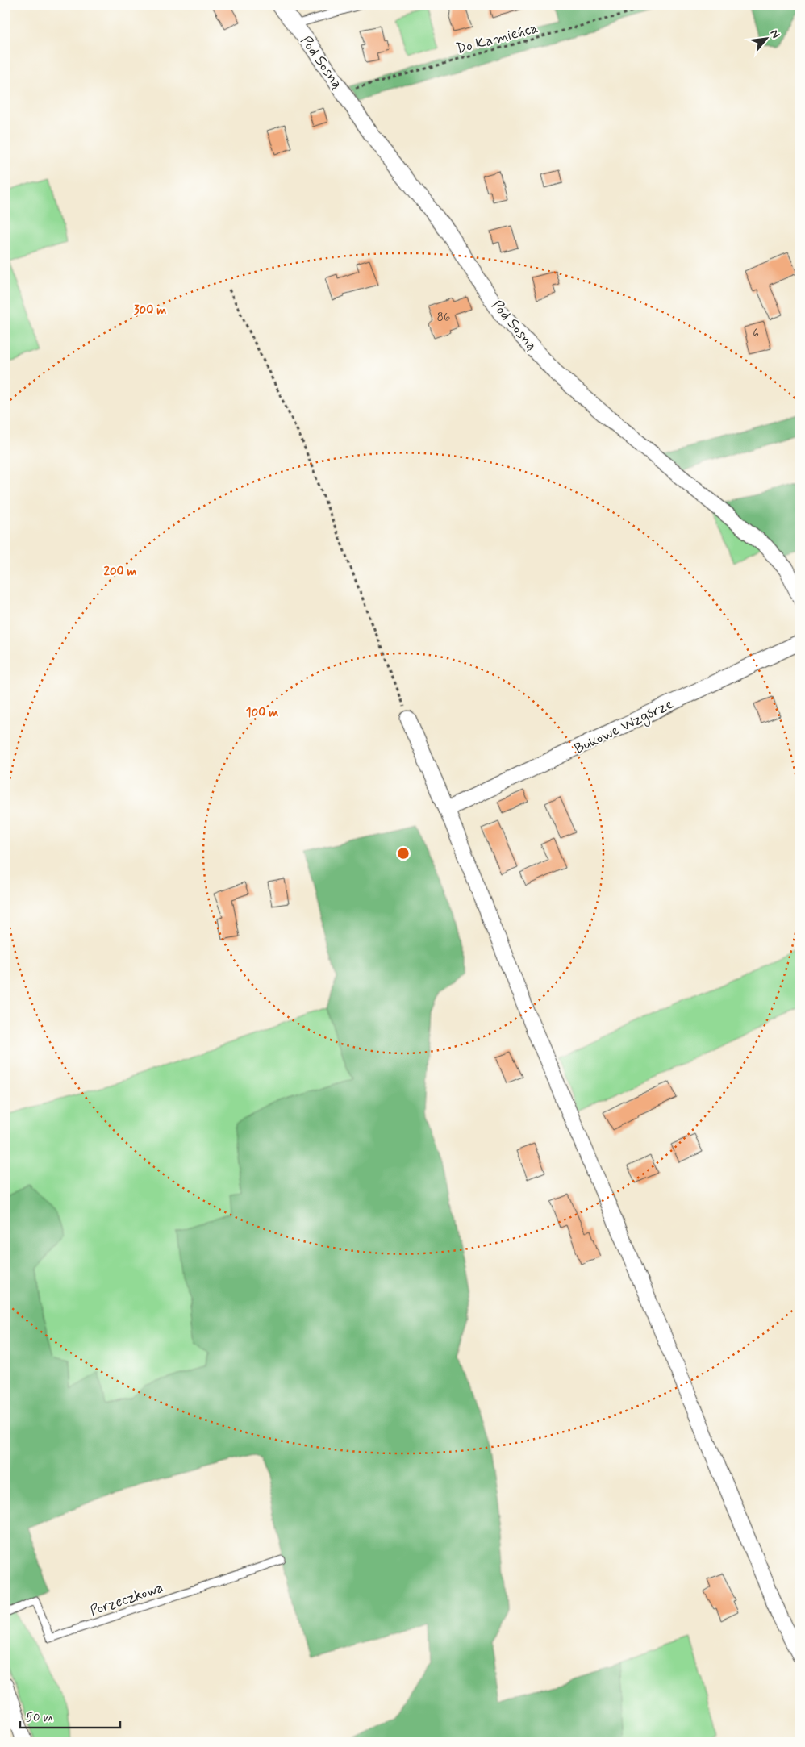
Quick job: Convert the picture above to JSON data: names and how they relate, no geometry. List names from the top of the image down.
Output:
{
  "streets": {
    "street": ["Pod Sosną", "Bukowe Wzgórze"],
    "lane": ["Porzeczkowa"],
    "path": ["Do Kamieńca"]
  },
  "crossings": [
    ["Do Kamieńca", "Pod Sosną"]
  ],
  "house_numbers": ["86", "6"],
  "scale_bar": "50 m",
  "north": "top right",
  "rings": ["300 m", "200 m", "100 m"]
}
